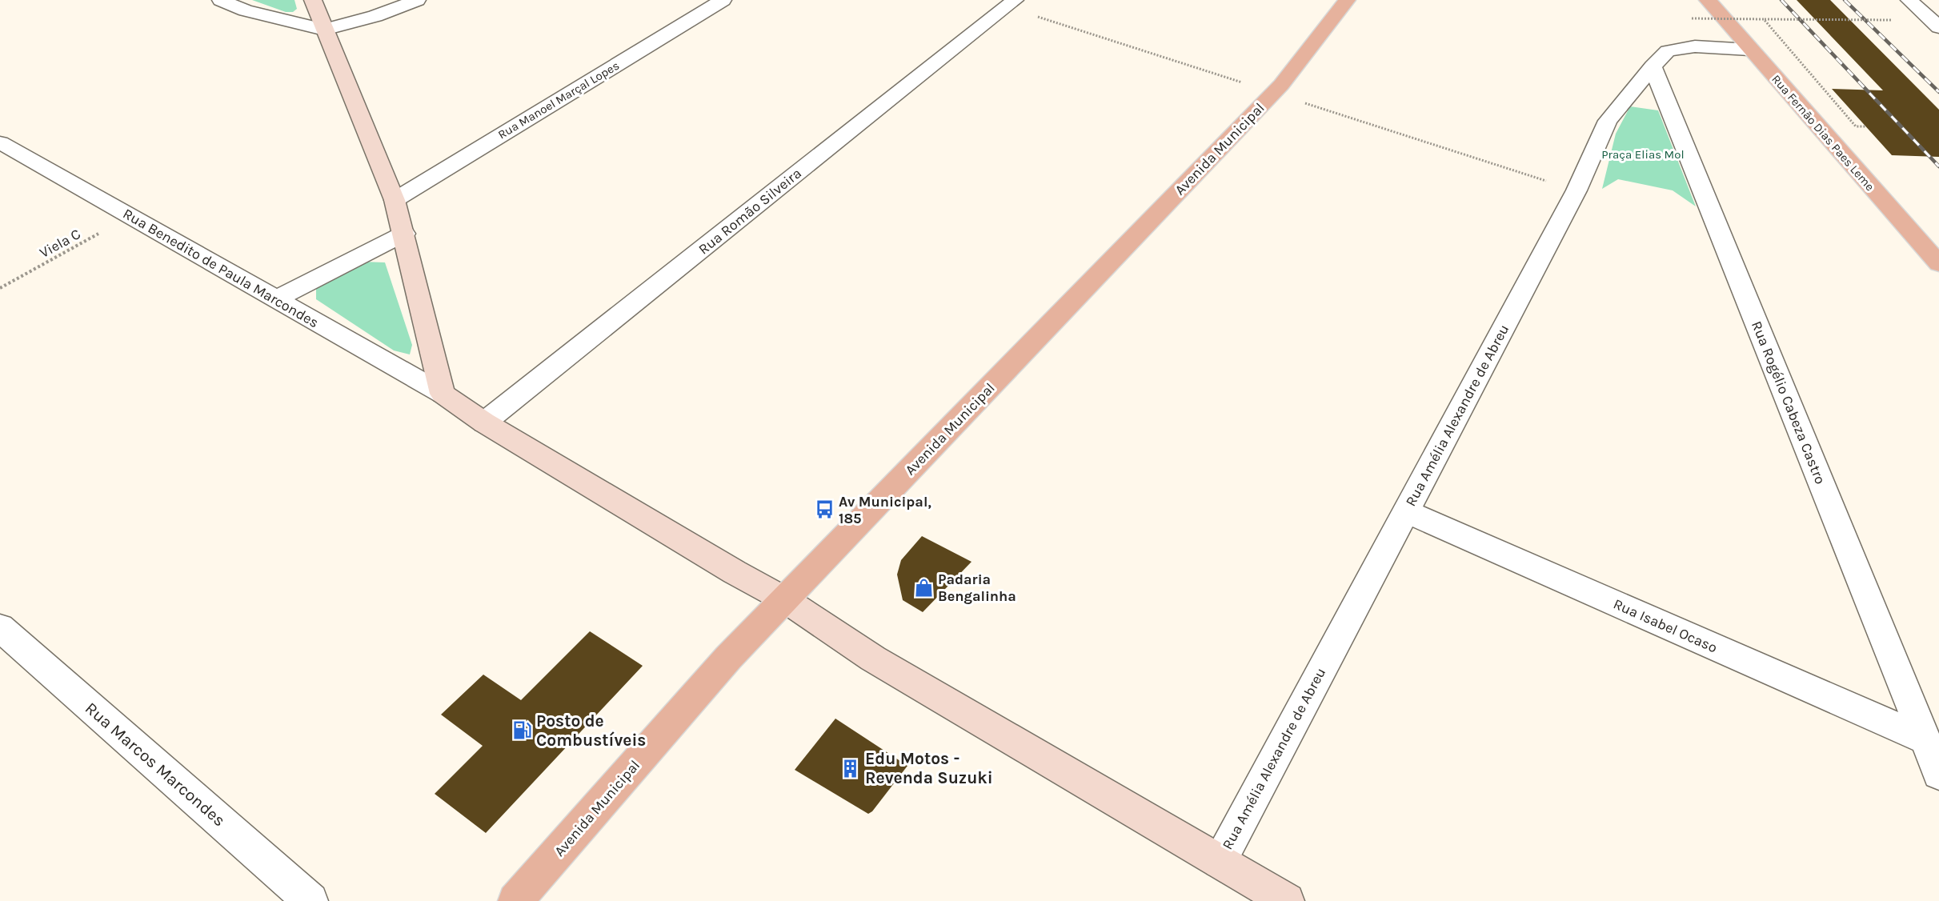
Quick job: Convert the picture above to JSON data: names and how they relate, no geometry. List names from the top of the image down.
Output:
{
  "streets": {
    "main road": ["Rua Fernão Dias Paes Leme", "Avenida Municipal"],
    "street": [
      "Rua Manoel Marçal Lopes",
      "Rua Romão Silveira",
      "Rua Benedito de Paula Marcondes",
      "Rua Rogélio Cabeza Castro",
      "Rua Amélia Alexandre de Abreu",
      "Rua Isabel Ocaso",
      "Rua Marcos Marcondes"
    ],
    "path": ["Viela C"]
  },
  "crossings": [
    ["Rua Fernão Dias Paes Leme", "Rua Amélia Alexandre de Abreu"],
    ["Viela C", "Rua Benedito de Paula Marcondes"],
    ["Rua Rogélio Cabeza Castro", "Rua Amélia Alexandre de Abreu"],
    ["Rua Rogélio Cabeza Castro", "Rua Isabel Ocaso"],
    ["Rua Amélia Alexandre de Abreu", "Rua Isabel Ocaso"]
  ],
  "parks": ["Praça Elias Mol"],
  "places": {
    "bus stop": ["Av Municipal, 185"],
    "shop": ["Padaria Bengalinha"],
    "fuel station": ["Posto de Combustíveis"],
    "building": ["Edu Motos - Revenda Suzuki"]
  }
}
